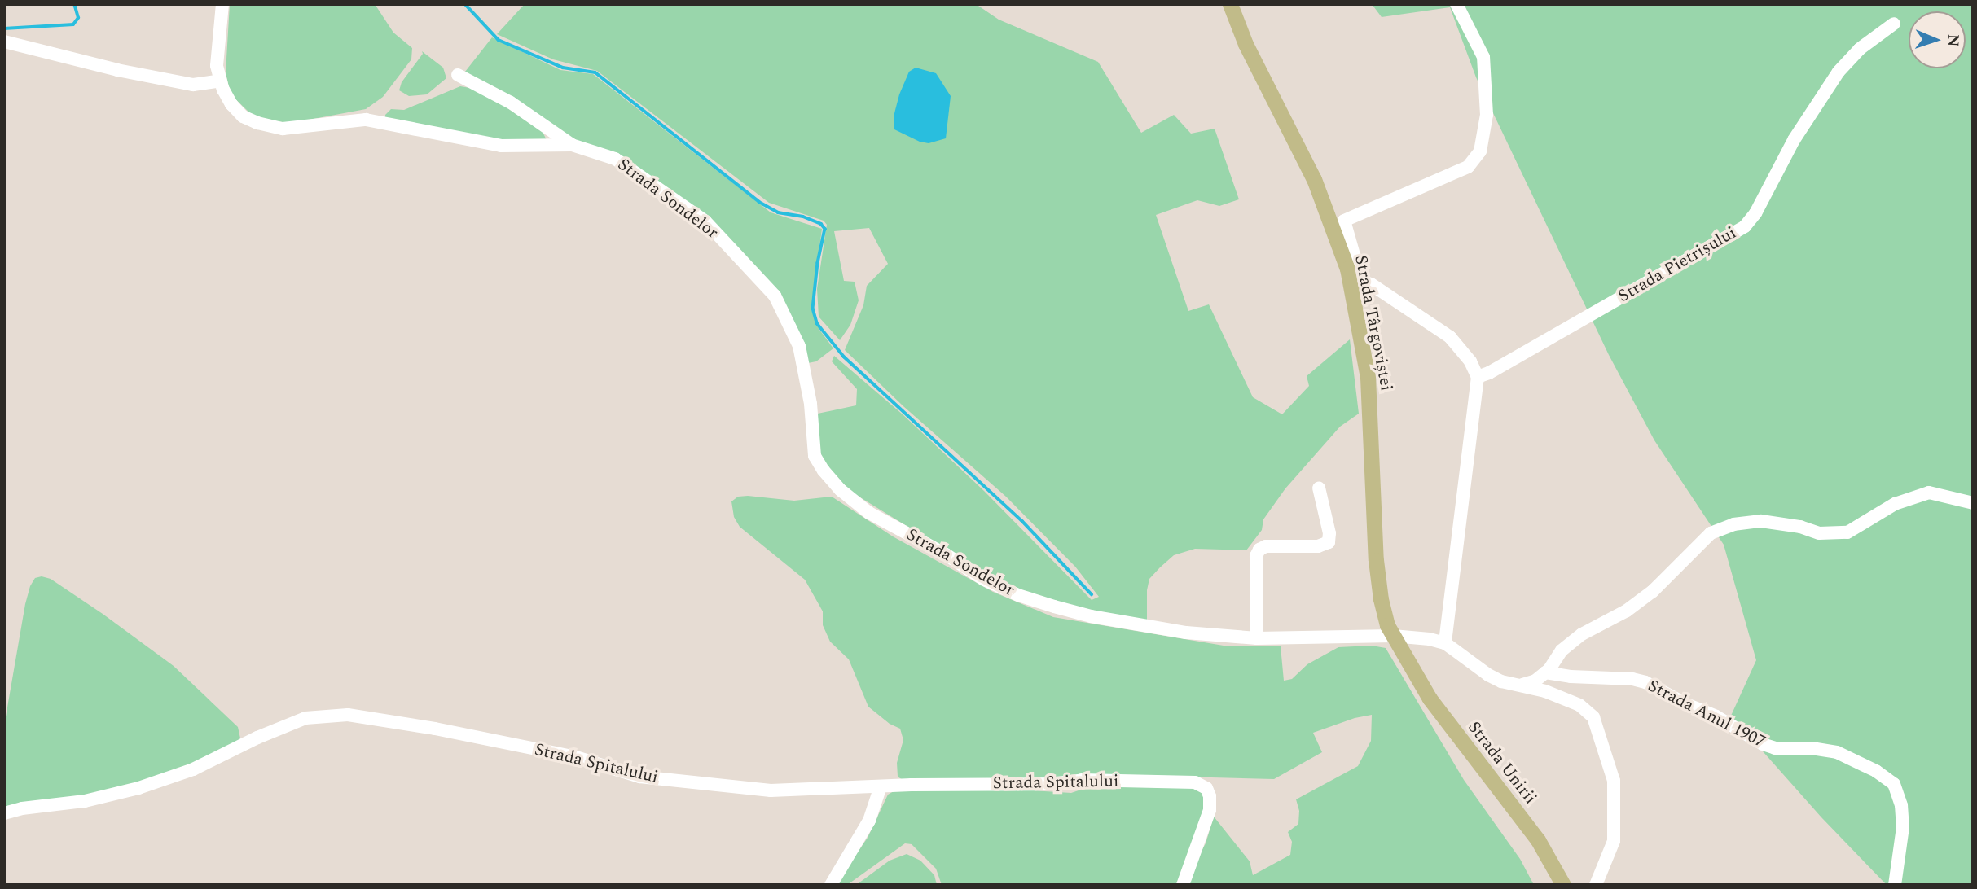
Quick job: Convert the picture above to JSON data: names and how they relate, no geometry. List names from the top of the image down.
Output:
{
  "streets": {
    "main road": ["Strada Târgoviștei", "Strada Unirii"],
    "street": [
      "Strada Sondelor",
      "Strada Pietrișului",
      "Strada Anul 1907",
      "Strada Spitalului"
    ]
  },
  "crossings": [
    ["Strada Sondelor", "Strada Târgoviștei"],
    ["Strada Târgoviștei", "Strada Unirii"]
  ],
  "north": "right"
}
